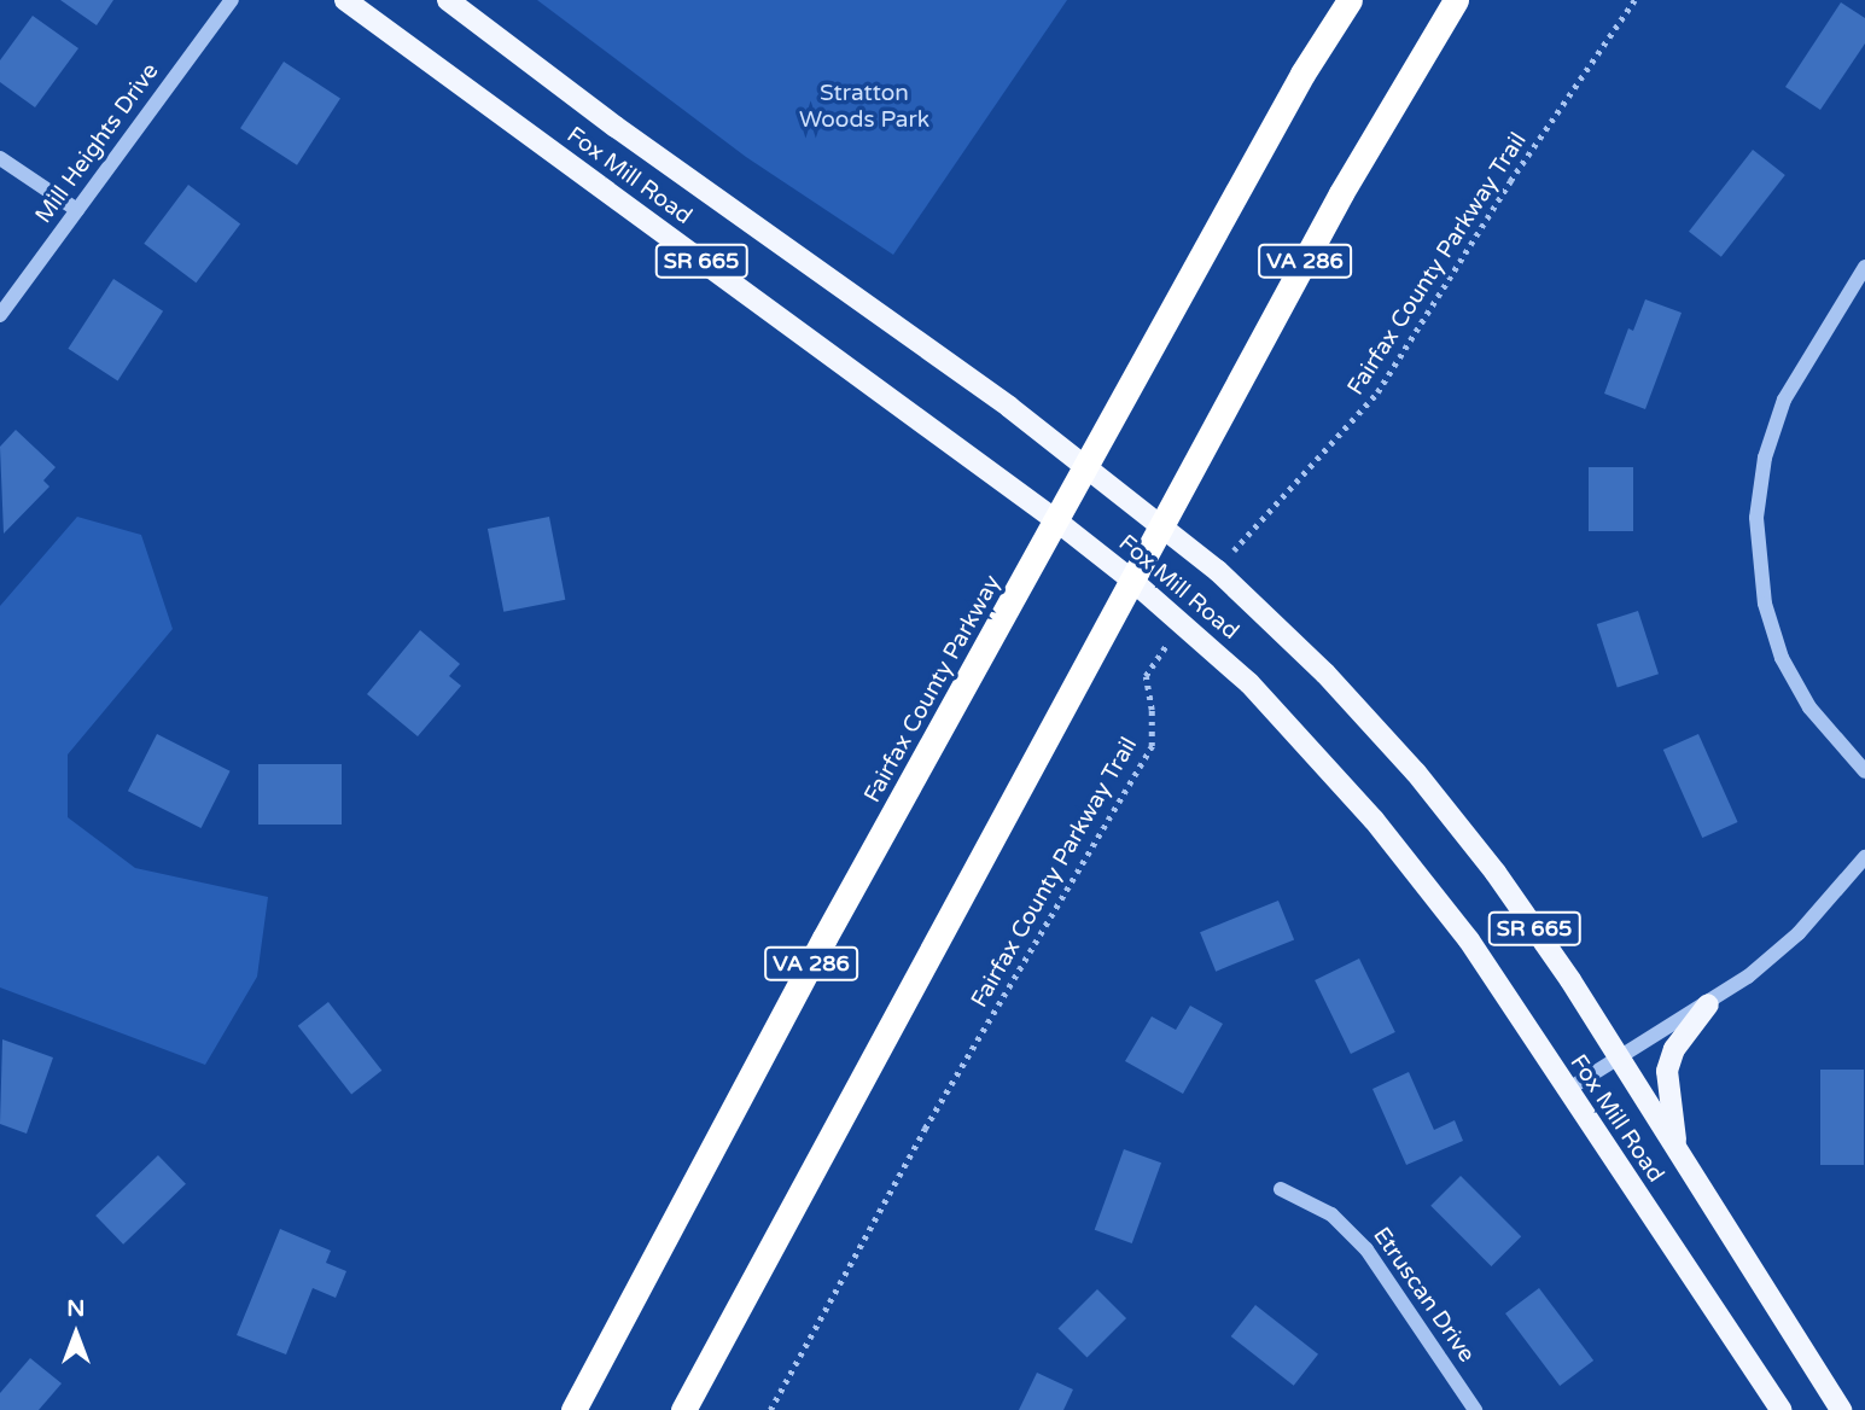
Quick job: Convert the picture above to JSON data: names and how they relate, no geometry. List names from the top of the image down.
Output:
{
  "streets": {
    "highway": ["VA 286", "Fairfax County Parkway"],
    "main road": ["Fox Mill Road", "SR 665"],
    "street": ["Mill Heights Drive", "Etruscan Drive"],
    "path": ["Fairfax County Parkway Trail"]
  },
  "crossings": [
    ["Fox Mill Road", "VA 286"],
    ["Fox Mill Road", "Fairfax County Parkway Trail"],
    ["Fox Mill Road", "Fairfax County Parkway"]
  ],
  "parks": ["Stratton Woods Park"],
  "north": "top"
}
